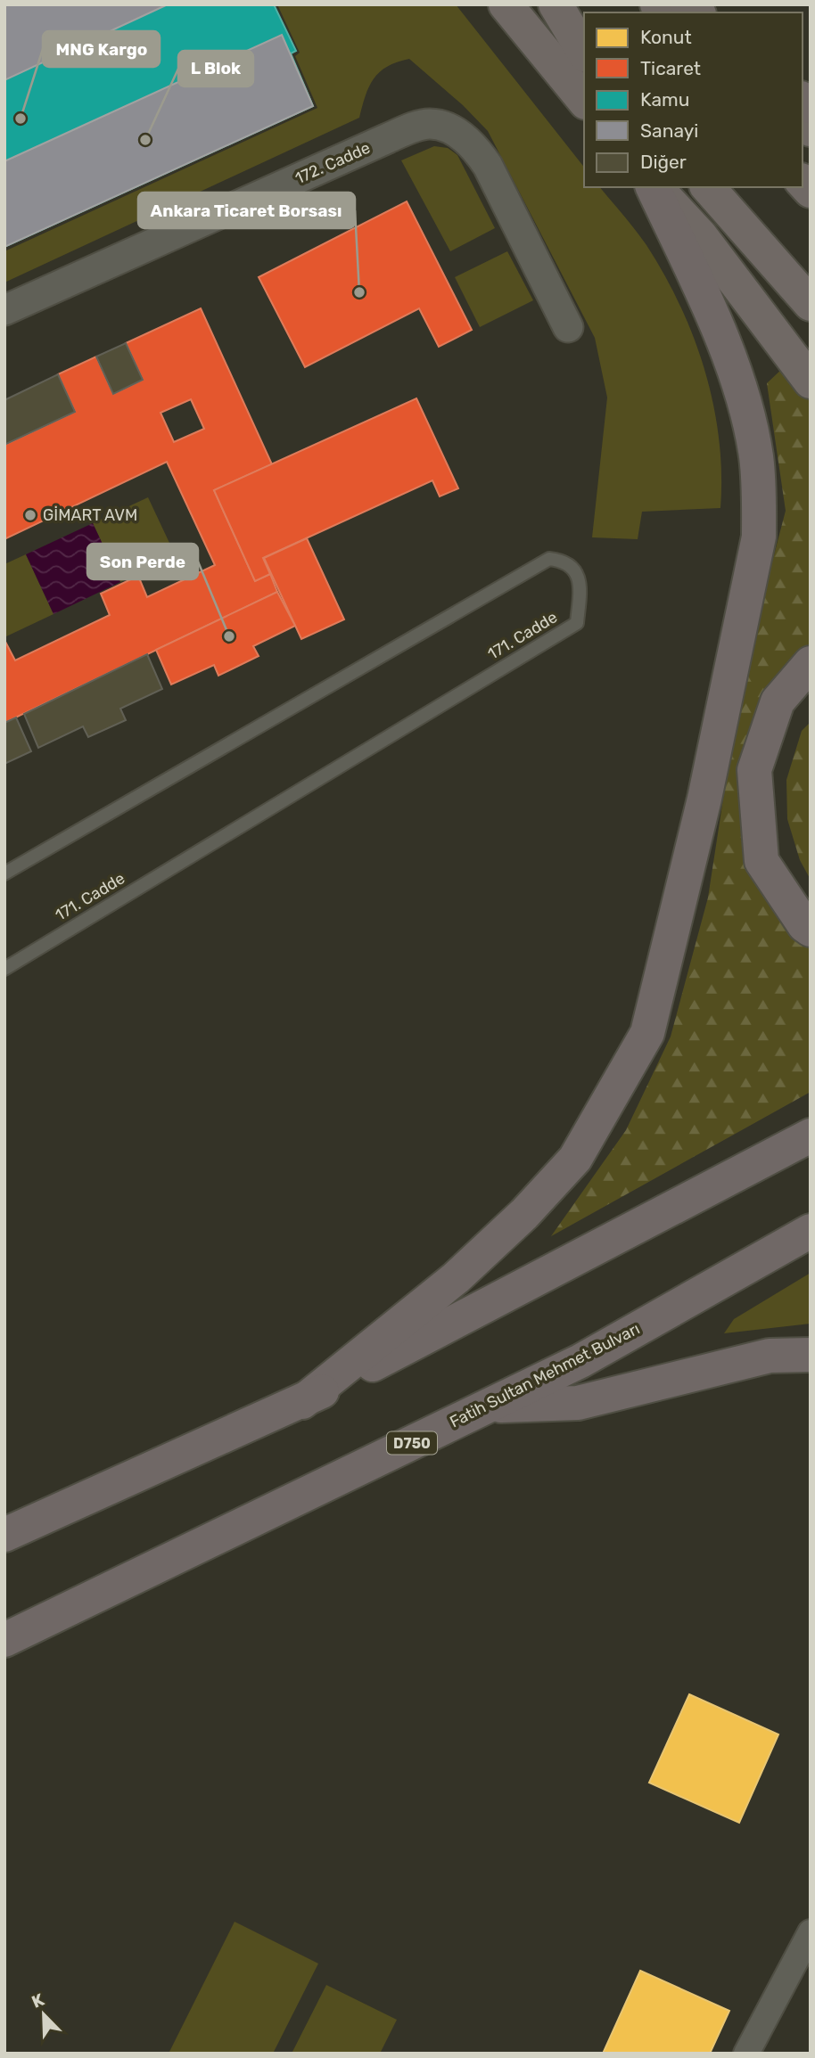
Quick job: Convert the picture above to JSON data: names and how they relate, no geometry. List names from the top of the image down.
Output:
{
  "streets": {
    "highway": ["Fatih Sultan Mehmet Bulvarı", "D750"],
    "street": ["172. Cadde"],
    "lane": ["171. Cadde"]
  },
  "places": [
    "MNG Kargo",
    "L Blok",
    "Ankara Ticaret Borsası",
    "GİMART AVM",
    "Son Perde"
  ],
  "legend": [
    "Konut",
    "Ticaret",
    "Kamu",
    "Sanayi",
    "Diğer"
  ],
  "north": "top left"
}
